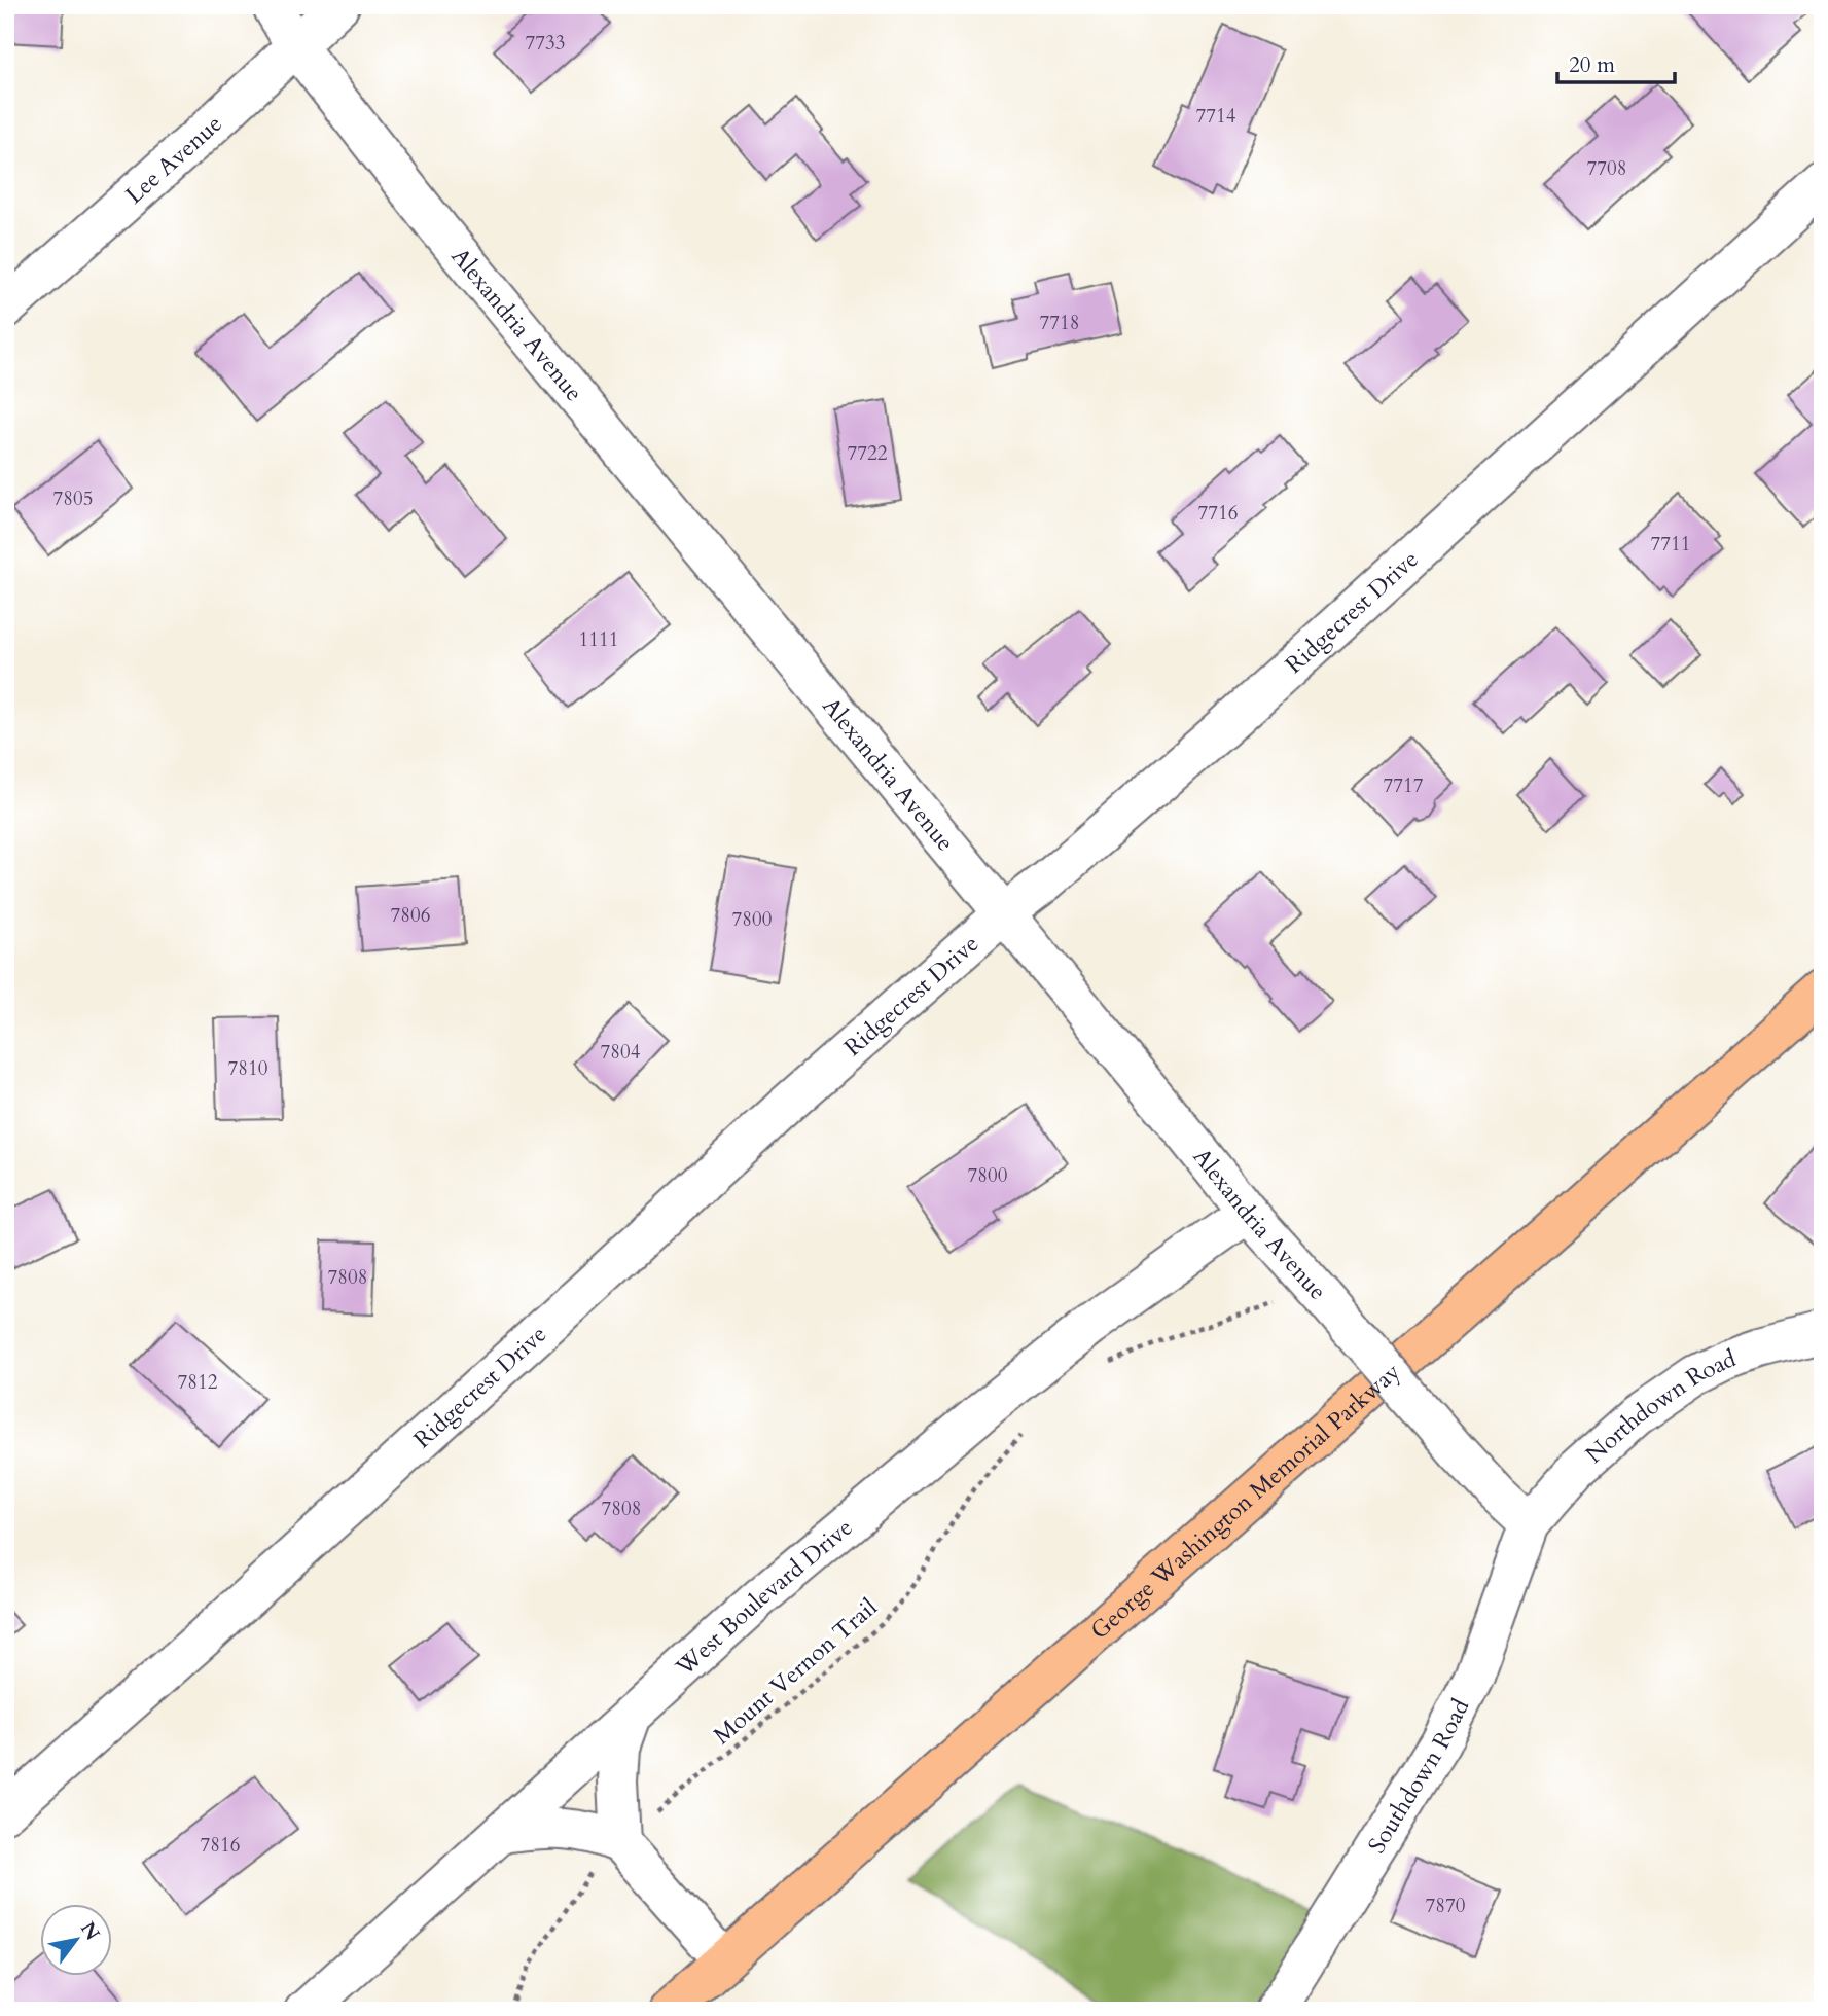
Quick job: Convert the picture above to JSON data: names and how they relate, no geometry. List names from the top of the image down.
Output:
{
  "streets": {
    "main road": ["George Washington Memorial Parkway"],
    "street": [
      "Lee Avenue",
      "Alexandria Avenue",
      "Ridgecrest Drive",
      "Northdown Road",
      "West Boulevard Drive",
      "Southdown Road"
    ],
    "path": ["Mount Vernon Trail"]
  },
  "crossings": [
    ["Lee Avenue", "Alexandria Avenue"],
    ["Alexandria Avenue", "Ridgecrest Drive"],
    ["Alexandria Avenue", "Northdown Road"],
    ["Alexandria Avenue", "West Boulevard Drive"],
    ["Alexandria Avenue", "Southdown Road"],
    ["Northdown Road", "Southdown Road"]
  ],
  "house_numbers": [
    "7733",
    "7714",
    "7708",
    "7718",
    "7722",
    "7805",
    "7716",
    "7711",
    "1111",
    "7717",
    "7806",
    "7800",
    "7804",
    "7810",
    "7800",
    "7808",
    "7812",
    "7808",
    "7816",
    "7870"
  ],
  "scale_bar": "20 m",
  "north": "top right"
}
